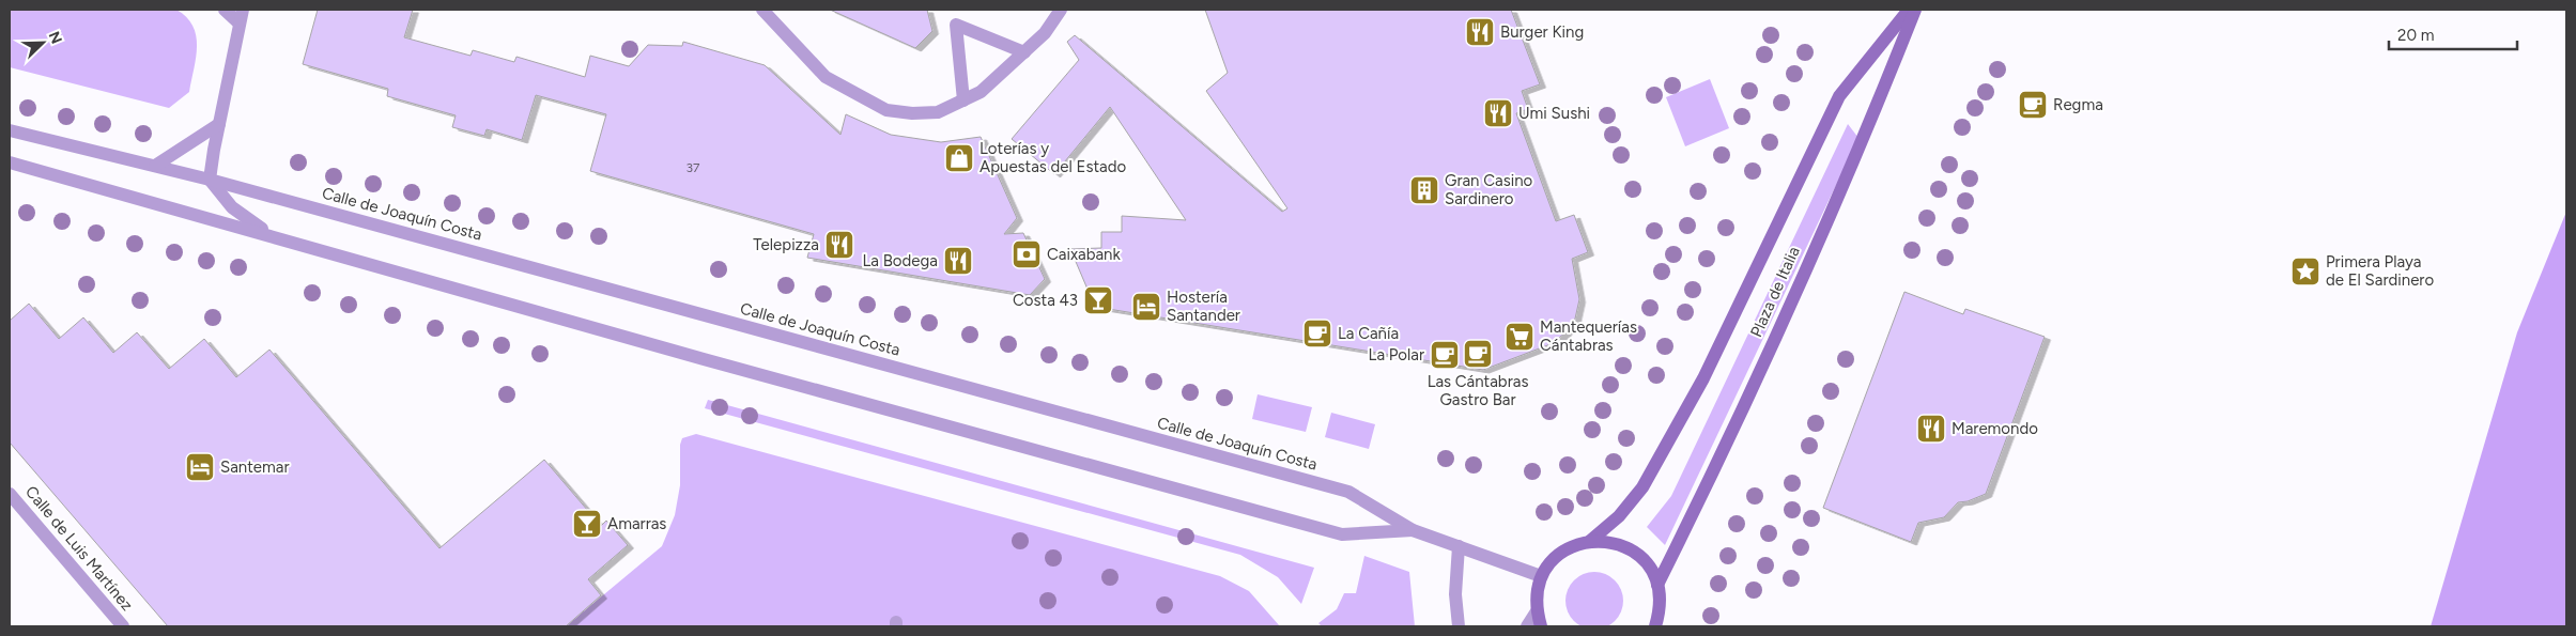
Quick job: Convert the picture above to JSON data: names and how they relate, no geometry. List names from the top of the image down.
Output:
{
  "streets": {
    "main road": ["Plaza de Italia"],
    "street": ["Calle de Joaquín Costa", "Calle de Luis Martínez"]
  },
  "crossings": [
    ["Calle de Joaquín Costa", "Plaza de Italia"]
  ],
  "places": {
    "restaurant": [
      "Burger King",
      "Umi Sushi",
      "Telepizza",
      "La Bodega",
      "Maremondo"
    ],
    "cafe": [
      "Regma",
      "La Cañía",
      "Las Cántabras Gastro Bar",
      "La Polar"
    ],
    "shop": ["Loterías y Apuestas del Estado"],
    "building": ["Gran Casino Sardinero"],
    "bank": ["Caixabank"],
    "place": ["Primera Playa de El Sardinero"],
    "bar": ["Costa 43", "Amarras"],
    "hotel": ["Hostería Santander", "Santemar"],
    "supermarket": ["Mantequerías Cántabras"]
  },
  "house_numbers": ["37"],
  "scale_bar": "20 m",
  "north": "top right"
}
